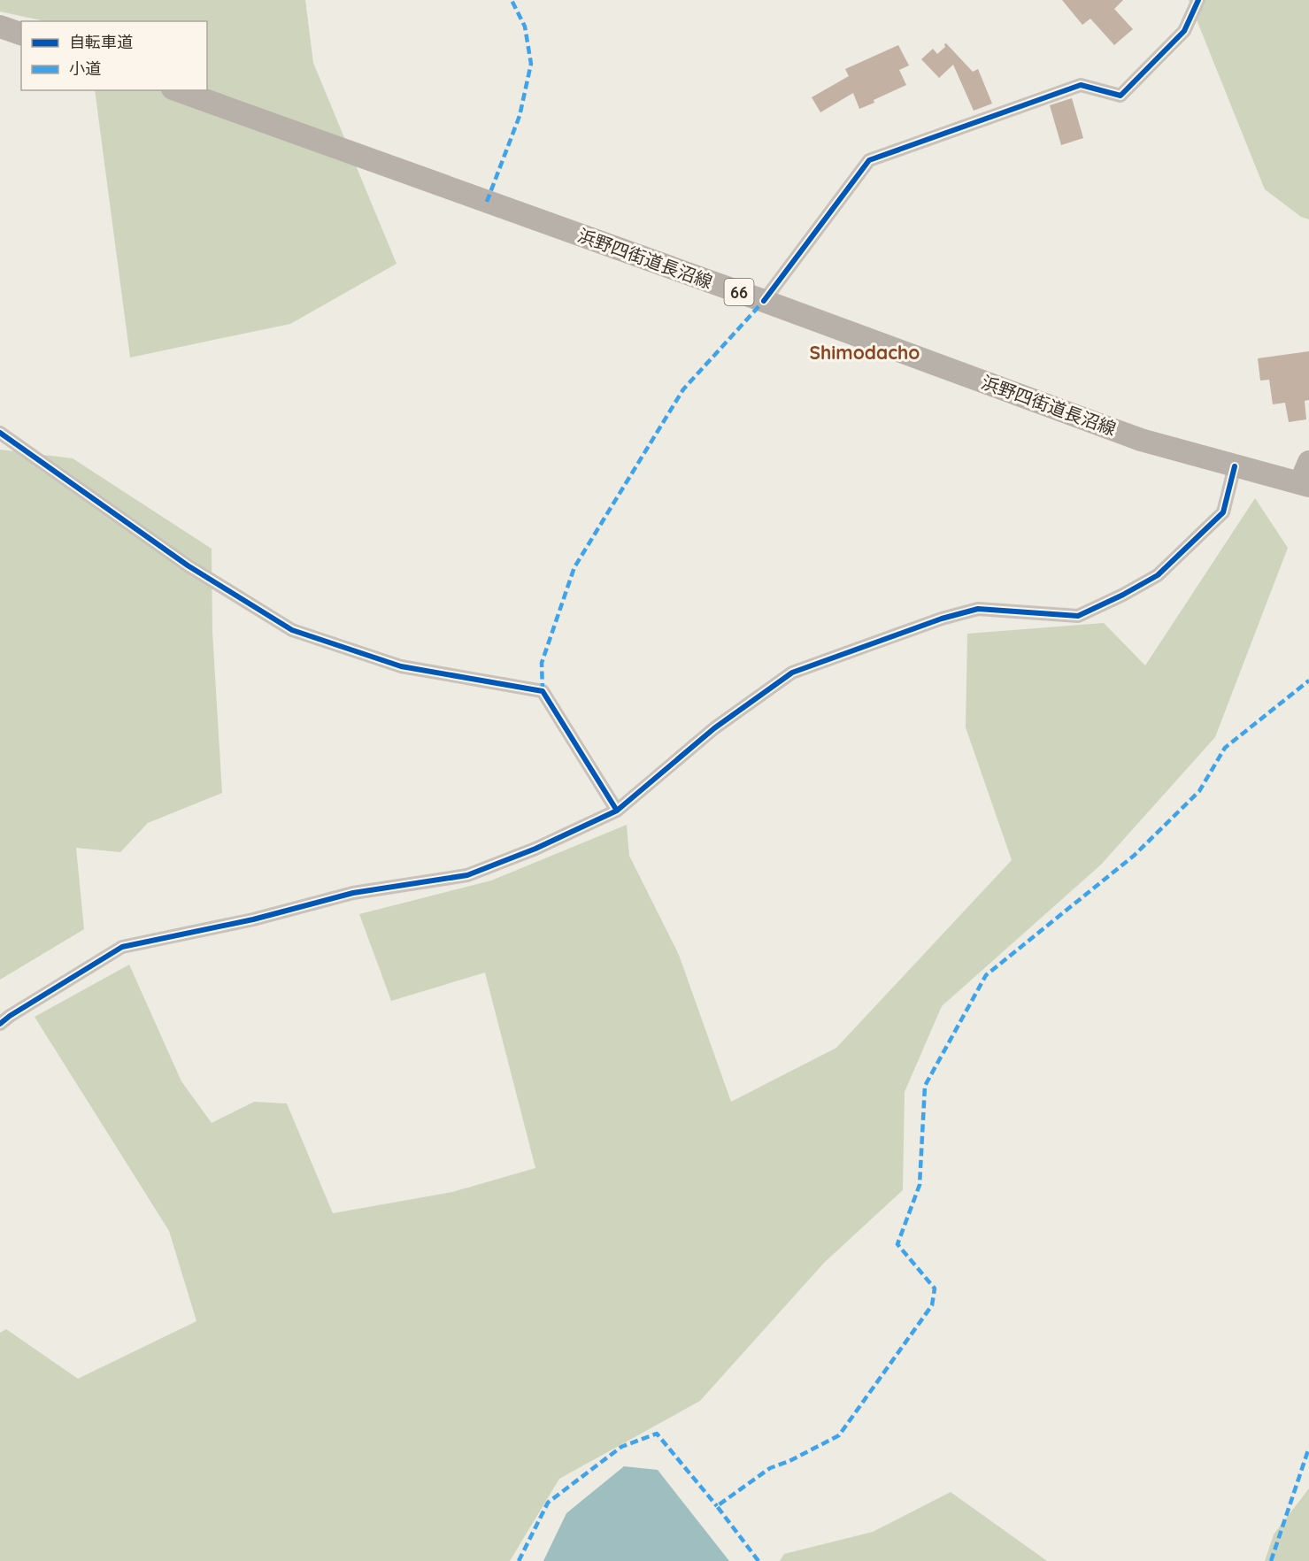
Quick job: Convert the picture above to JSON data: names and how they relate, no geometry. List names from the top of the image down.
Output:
{
  "streets": {
    "main road": ["浜野四街道長沼線", "66"]
  },
  "districts": ["Shimodacho"],
  "legend": ["自転車道", "小道"]
}
